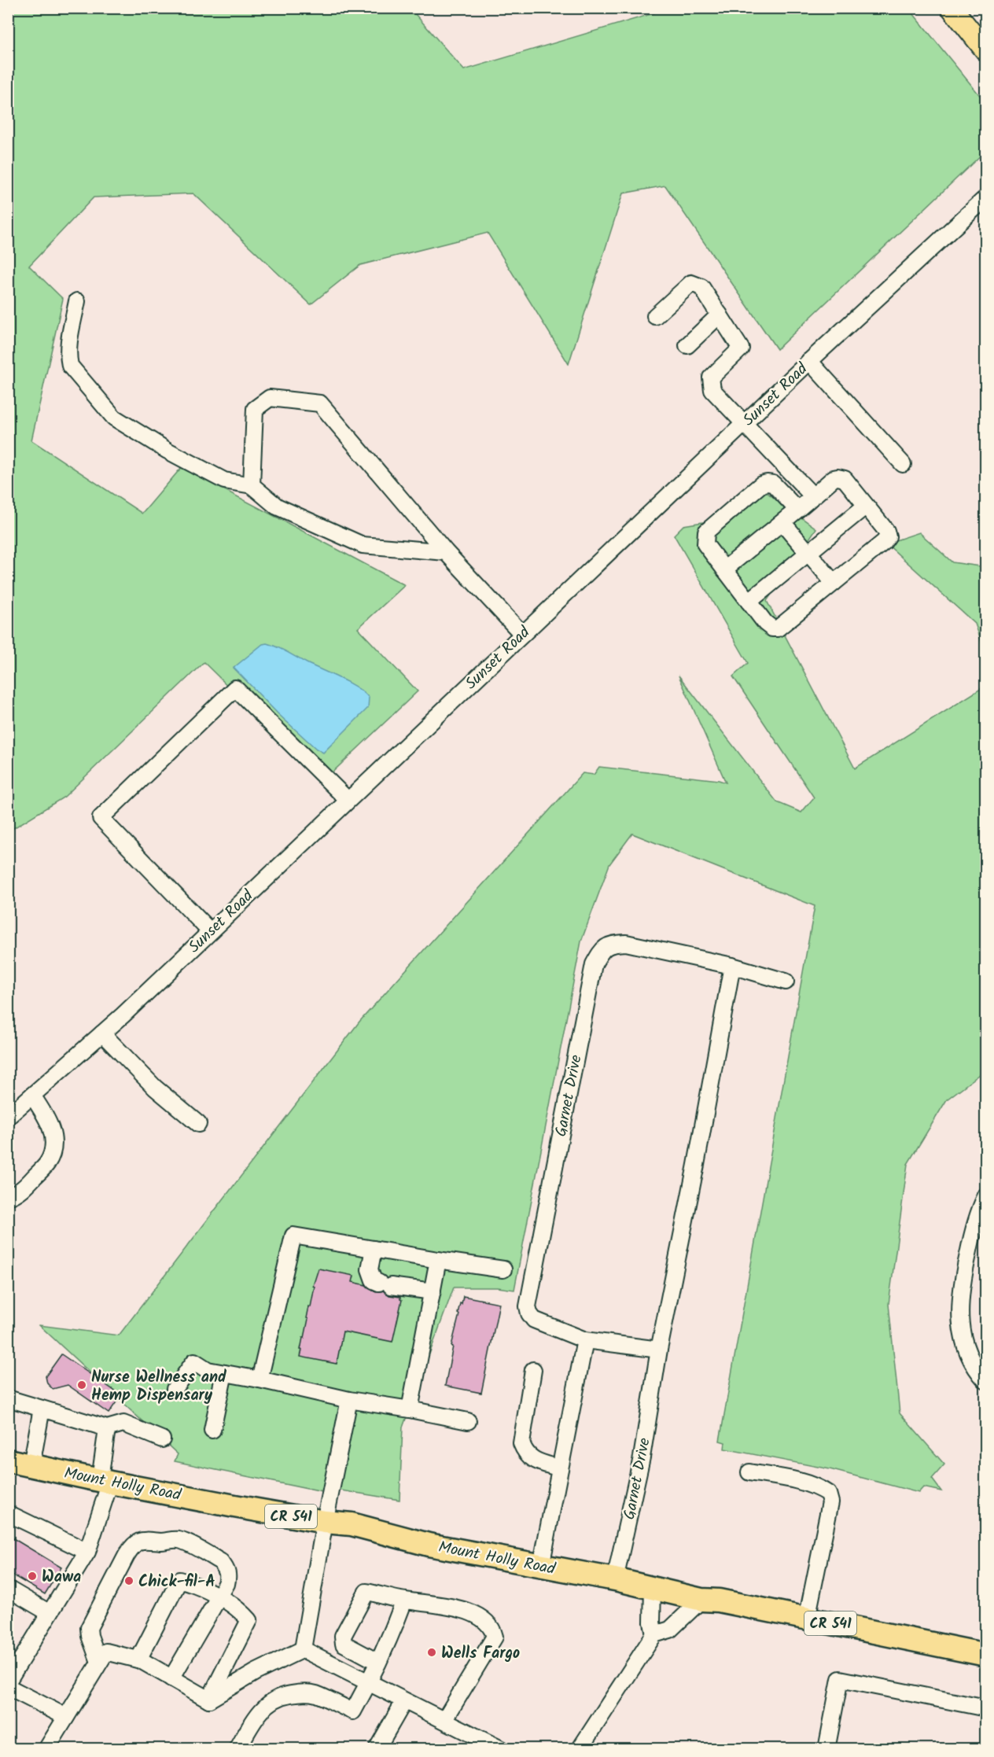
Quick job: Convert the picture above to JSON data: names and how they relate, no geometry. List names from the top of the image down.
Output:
{
  "streets": {
    "highway": ["Mount Holly Road", "CR 541"],
    "street": ["Sunset Road", "Garnet Drive"]
  },
  "crossings": [
    ["Garnet Drive", "Mount Holly Road"]
  ],
  "places": [
    "Nurse Wellness and Hemp Dispensary",
    "Wawa",
    "Chick-fil-A",
    "Wells Fargo"
  ]
}
